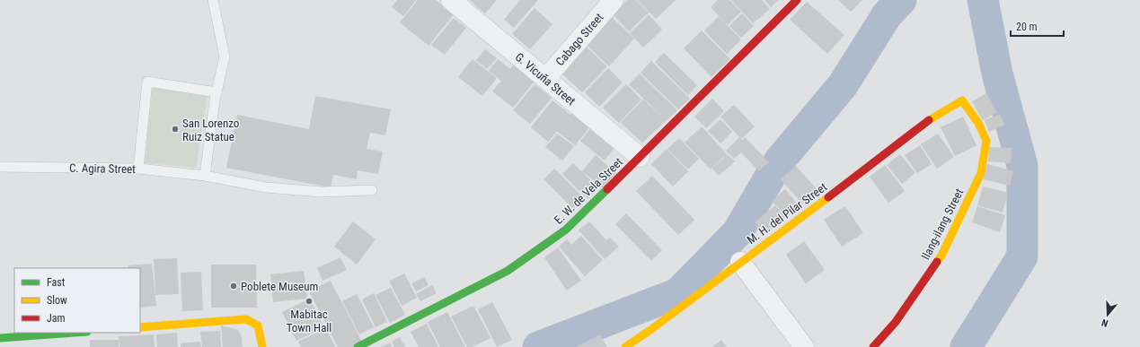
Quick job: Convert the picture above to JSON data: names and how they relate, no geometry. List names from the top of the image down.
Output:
{
  "streets": {
    "street": [
      "Cabago Street",
      "G. Vicuña Street",
      "E. W. de Vela Street",
      "M. H. del Pilar Street",
      "Ilang-ilang Street"
    ],
    "lane": ["C. Agira Street"]
  },
  "crossings": [
    ["Cabago Street", "G. Vicuña Street"],
    ["G. Vicuña Street", "E. W. de Vela Street"],
    ["M. H. del Pilar Street", "Ilang-ilang Street"]
  ],
  "places": ["San Lorenzo Ruiz Statue", "Poblete Museum", "Mabitac Town Hall"],
  "legend": ["Fast", "Slow", "Jam"],
  "scale_bar": "20 m",
  "north": "bottom"
}
